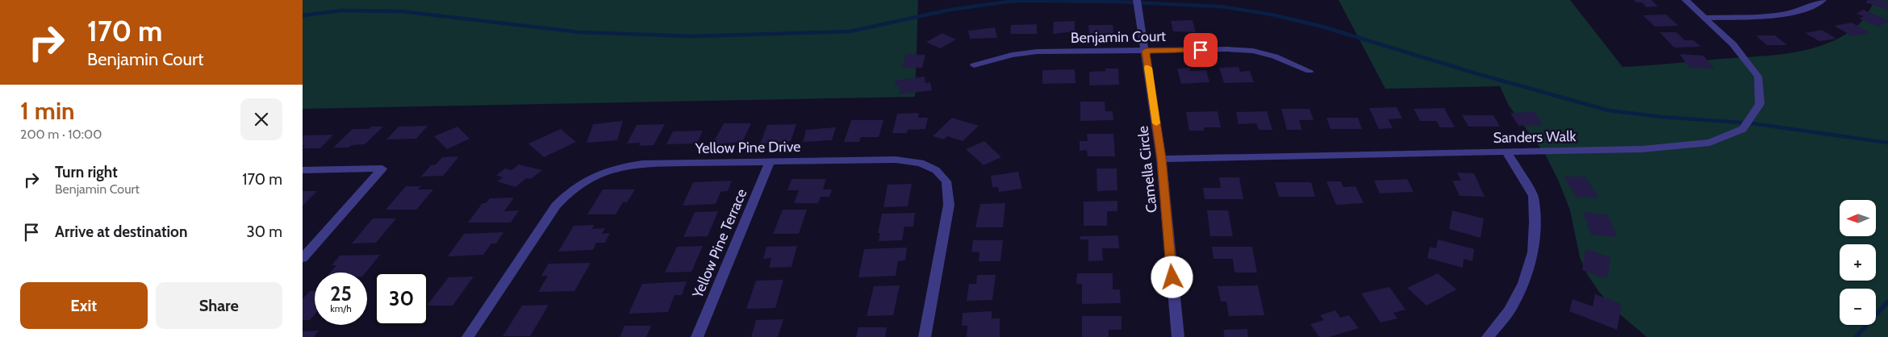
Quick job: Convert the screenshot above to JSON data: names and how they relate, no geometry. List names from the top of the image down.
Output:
{
  "streets": {
    "street": [
      "Benjamin Court",
      "Sanders Walk",
      "Yellow Pine Drive",
      "Camella Circle",
      "Yellow Pine Terrace"
    ]
  },
  "crossings": [
    ["Benjamin Court", "Camella Circle"],
    ["Sanders Walk", "Camella Circle"],
    ["Yellow Pine Drive", "Yellow Pine Terrace"]
  ],
  "north": "left",
  "page": {
    "turn": ["170 m", "Benjamin Court"],
    "heading": ["1 min", "200 m · 10:00"],
    "list": [
      {
        "name": "Turn right",
        "note": "Benjamin Court",
        "value": "170 m"
      },
      {
        "name": "Arrive at destination",
        "value": "30 m"
      }
    ],
    "map_buttons": ["+", "−"],
    "speed": "25 km/h",
    "limit": "30",
    "buttons": ["Exit", "Share"]
  }
}
